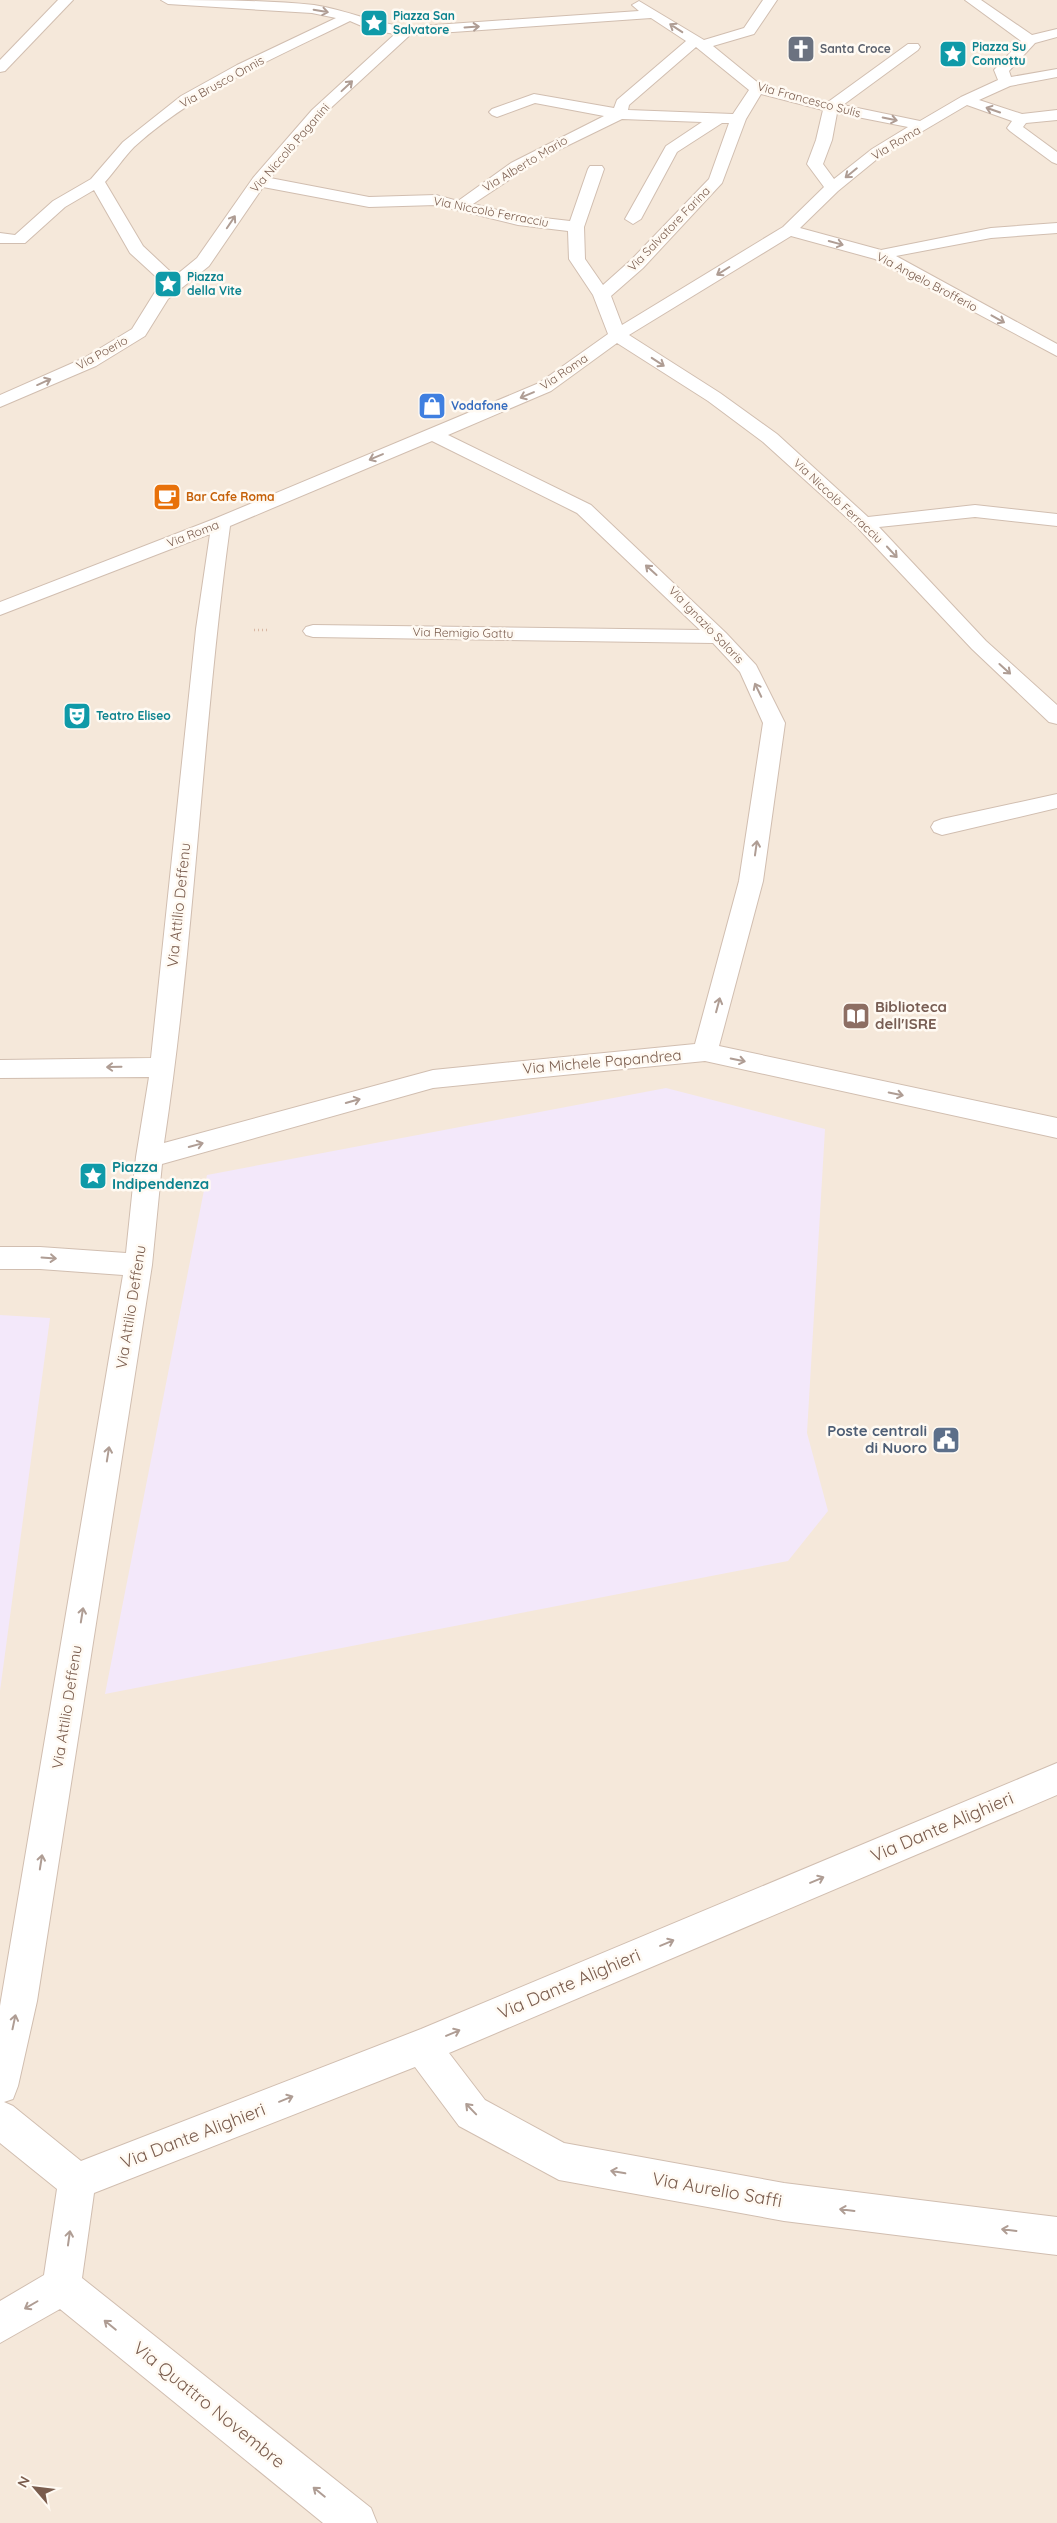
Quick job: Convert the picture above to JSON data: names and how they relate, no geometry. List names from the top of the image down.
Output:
{
  "streets": {
    "street": [
      "Via Brusco Onnis",
      "Via Francesco Sulis",
      "Via Roma",
      "Via Niccolò Paganini",
      "Via Alberto Mario",
      "Via Niccolò Ferracciu",
      "Via Salvatore Farina",
      "Via Angelo Brofferio",
      "Via Poerio",
      "Via Ignazio Salaris",
      "Via Remigio Gattu",
      "Via Attilio Deffenu",
      "Via Michele Papandrea",
      "Via Dante Alighieri",
      "Via Aurelio Saffi",
      "Via Quattro Novembre"
    ]
  },
  "crossings": [
    ["Via Francesco Sulis", "Via Roma"],
    ["Via Francesco Sulis", "Via Salvatore Farina"],
    ["Via Roma", "Via Niccolò Ferracciu"],
    ["Via Roma", "Via Angelo Brofferio"],
    ["Via Roma", "Via Ignazio Salaris"],
    ["Via Roma", "Via Attilio Deffenu"],
    ["Via Niccolò Paganini", "Via Niccolò Ferracciu"],
    ["Via Niccolò Paganini", "Via Poerio"],
    ["Via Alberto Mario", "Via Niccolò Ferracciu"],
    ["Via Ignazio Salaris", "Via Remigio Gattu"],
    ["Via Ignazio Salaris", "Via Michele Papandrea"],
    ["Via Attilio Deffenu", "Via Michele Papandrea"],
    ["Via Dante Alighieri", "Via Aurelio Saffi"]
  ],
  "one_way": [
    "Via Niccolò Paganini",
    "Via Niccolò Ferracciu",
    "Via Angelo Brofferio",
    "Via Poerio",
    "Via Ignazio Salaris",
    "Via Attilio Deffenu",
    "Via Michele Papandrea",
    "Via Dante Alighieri",
    "Via Aurelio Saffi",
    "Via Quattro Novembre"
  ],
  "places": {
    "place": [
      "Piazza San Salvatore",
      "Piazza Su Connottu",
      "Piazza della Vite",
      "Piazza Indipendenza"
    ],
    "church": ["Santa Croce"],
    "shop": ["Vodafone"],
    "cafe": ["Bar Cafe Roma"],
    "theatre": ["Teatro Eliseo"],
    "library": ["Biblioteca dell'ISRE"],
    "public building": ["Poste centrali di Nuoro"]
  },
  "north": "top left"
}
